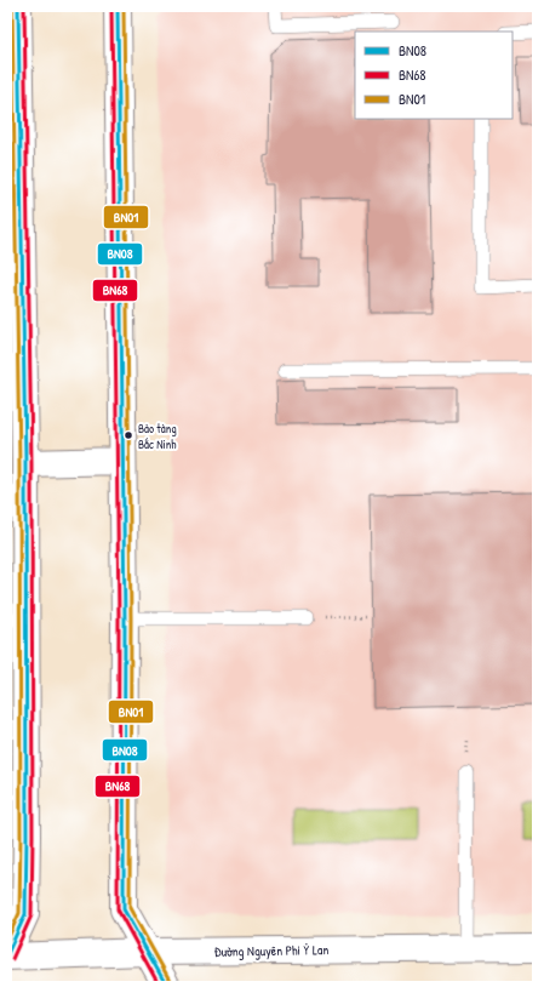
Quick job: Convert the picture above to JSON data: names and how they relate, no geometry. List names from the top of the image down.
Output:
{
  "streets": {
    "main road": ["Đường Nguyên Phi Ỷ Lan"]
  },
  "places": ["Bảo tàng Bắc Ninh"],
  "lines": ["transit line BN08", "transit line BN68", "transit line BN01"],
  "legend": ["BN08", "BN68", "BN01"]
}
